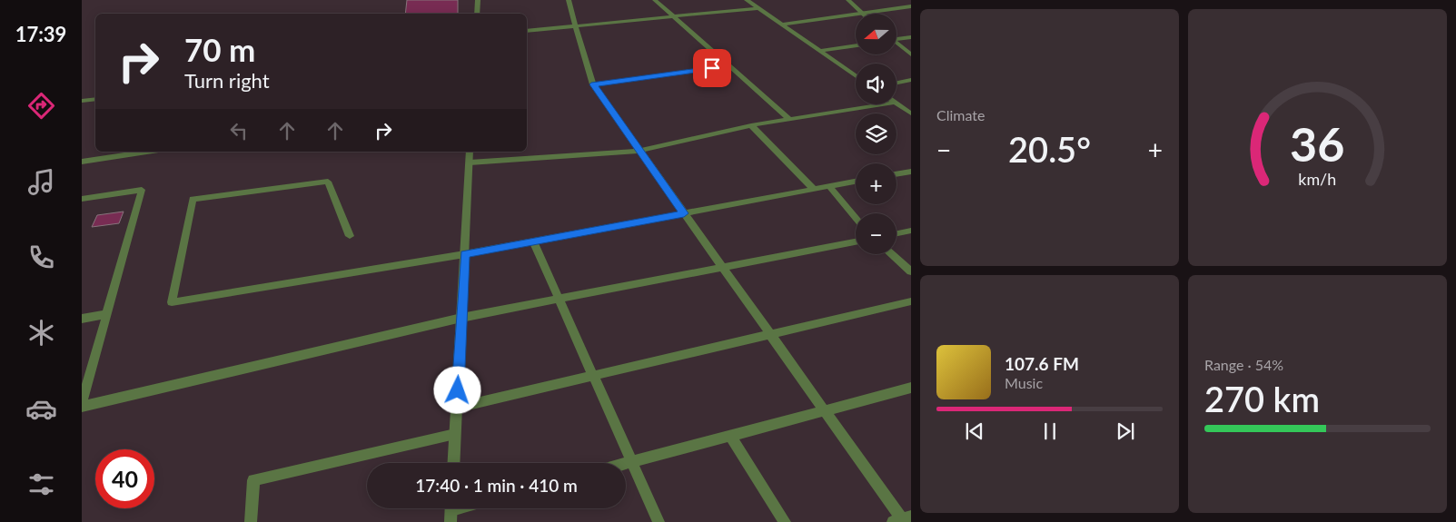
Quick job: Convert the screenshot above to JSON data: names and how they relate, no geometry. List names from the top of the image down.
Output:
{
  "north": "left",
  "page": {
    "tabs": "17:39",
    "tile": [
      "Climate",
      ["Range · 54%", "270 km"]
    ],
    "map_buttons": ["+", "−"],
    "turn": ["70 m", "Turn right"],
    "heat": ["−", "20.5°", "+"],
    "song": ["107.6 FM", "Music"],
    "limit": "40",
    "trip": "17:40 · 1 min · 410 m",
    "gauge": ["36", "km/h"]
  }
}
